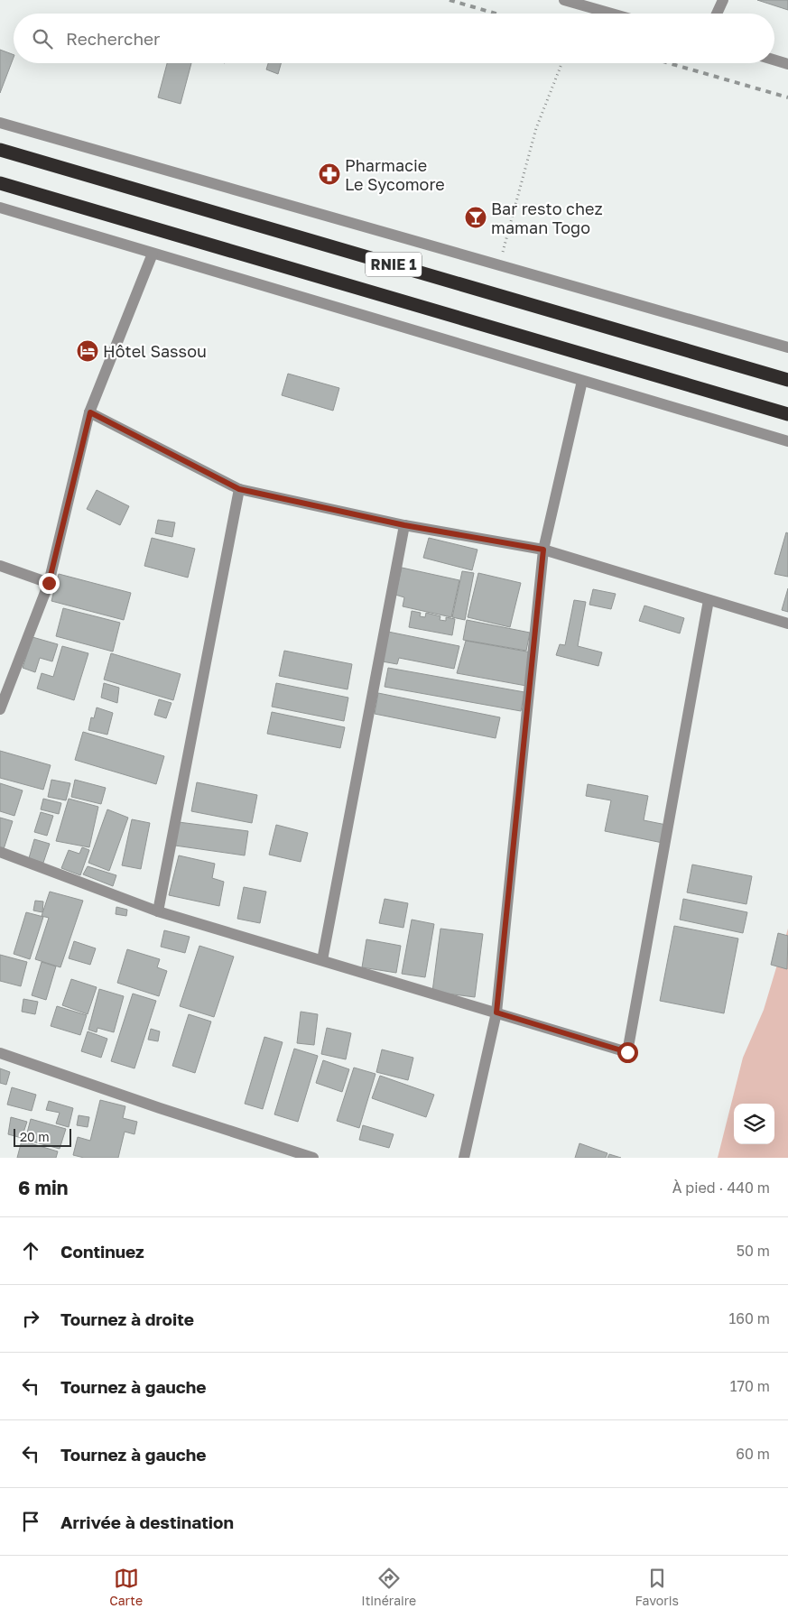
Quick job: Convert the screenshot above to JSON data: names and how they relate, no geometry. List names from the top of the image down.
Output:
{
  "streets": {
    "highway": ["RNIE 1"]
  },
  "places": {
    "pharmacy": ["Pharmacie Le Sycomore"],
    "bar": ["Bar resto chez maman Togo"],
    "hotel": ["Hôtel Sassou"]
  },
  "scale_bar": "20 m",
  "page": {
    "search": "Rechercher",
    "scale": "20 m",
    "heading": ["6 min", "À pied · 440 m"],
    "list": [
      ["Continuez", "50 m"],
      ["Tournez à droite", "160 m"],
      ["Tournez à gauche", "170 m"],
      ["Tournez à gauche", "60 m"],
      "Arrivée à destination"
    ],
    "nav": ["Carte", "Itinéraire", "Favoris"]
  }
}
